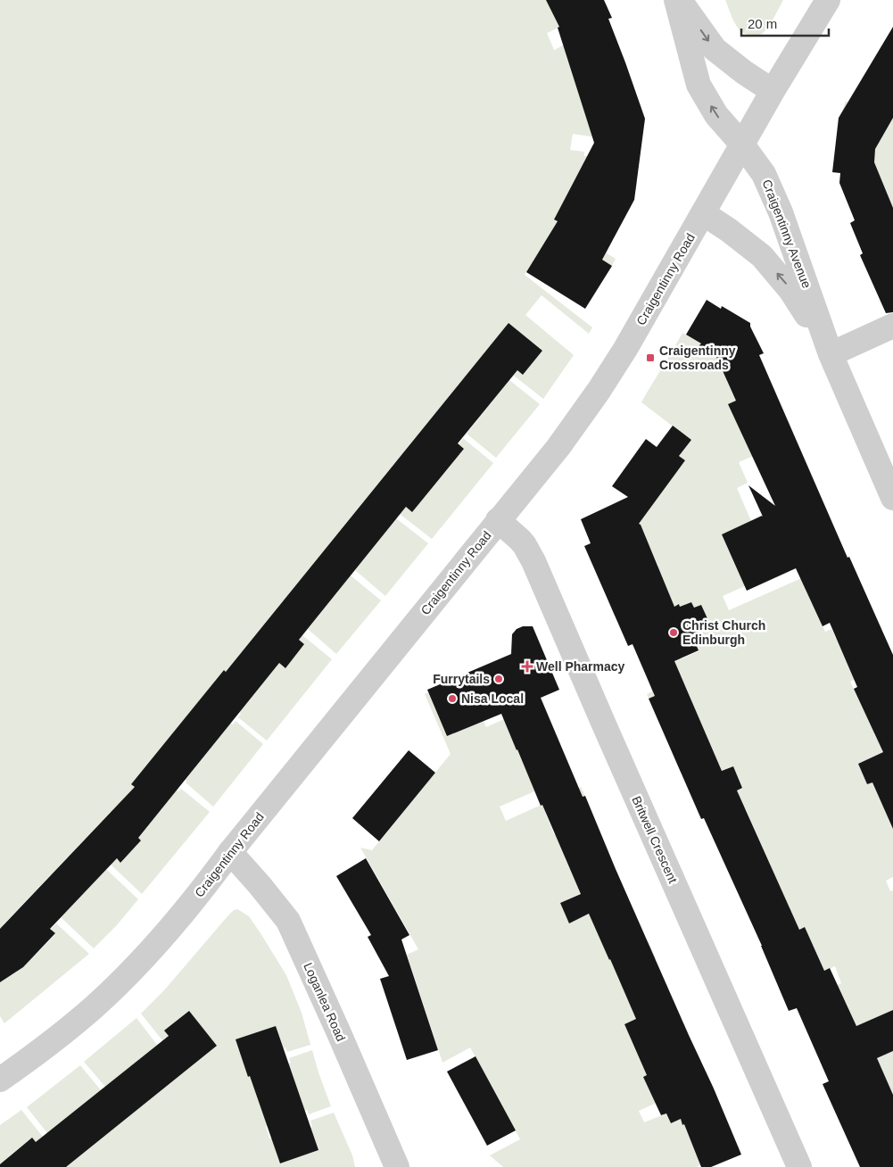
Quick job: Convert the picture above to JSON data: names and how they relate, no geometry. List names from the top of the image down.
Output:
{
  "streets": {
    "street": [
      "Craigentinny Avenue",
      "Craigentinny Road",
      "Britwell Crescent",
      "Loganlea Road"
    ]
  },
  "crossings": [
    ["Craigentinny Avenue", "Craigentinny Road"],
    ["Craigentinny Road", "Britwell Crescent"],
    ["Craigentinny Road", "Loganlea Road"]
  ],
  "places": {
    "transit": ["Craigentinny Crossroads"],
    "other": ["Christ Church Edinburgh", "Furrytails", "Nisa Local"],
    "health": ["Well Pharmacy"]
  },
  "scale_bar": "20 m"
}
